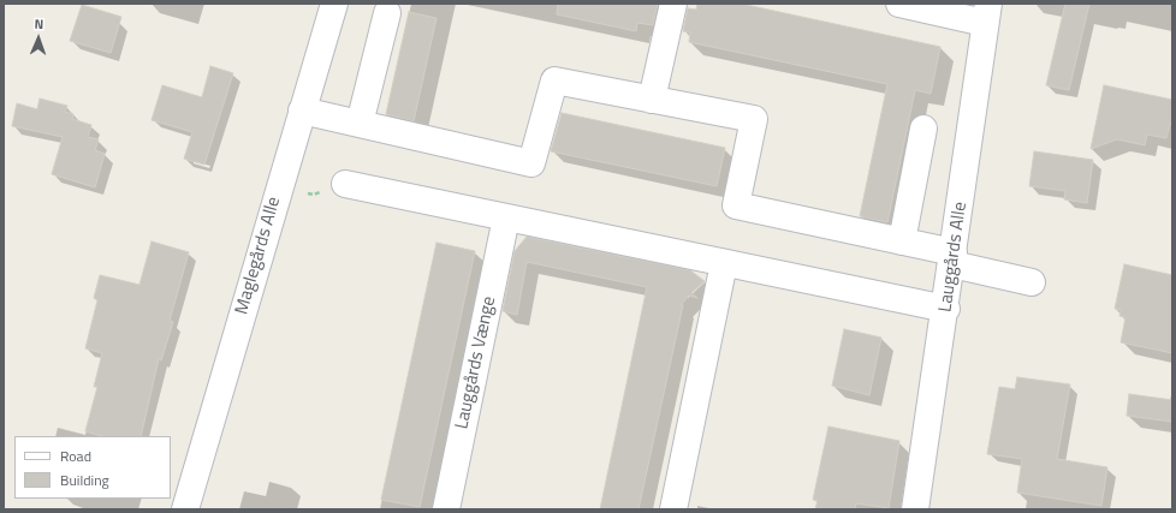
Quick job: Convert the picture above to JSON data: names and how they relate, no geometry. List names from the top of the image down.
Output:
{
  "streets": {
    "street": ["Maglegårds Alle", "Lauggårds Alle", "Lauggårds Vænge"]
  },
  "legend": ["Road", "Building"],
  "north": "top"
}
